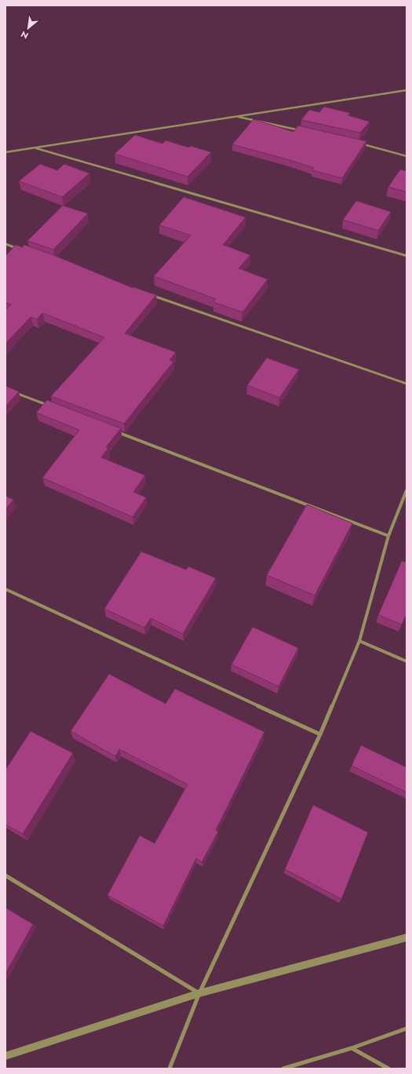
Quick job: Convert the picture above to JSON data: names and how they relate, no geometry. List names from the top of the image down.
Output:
{
  "north": "bottom left"
}
